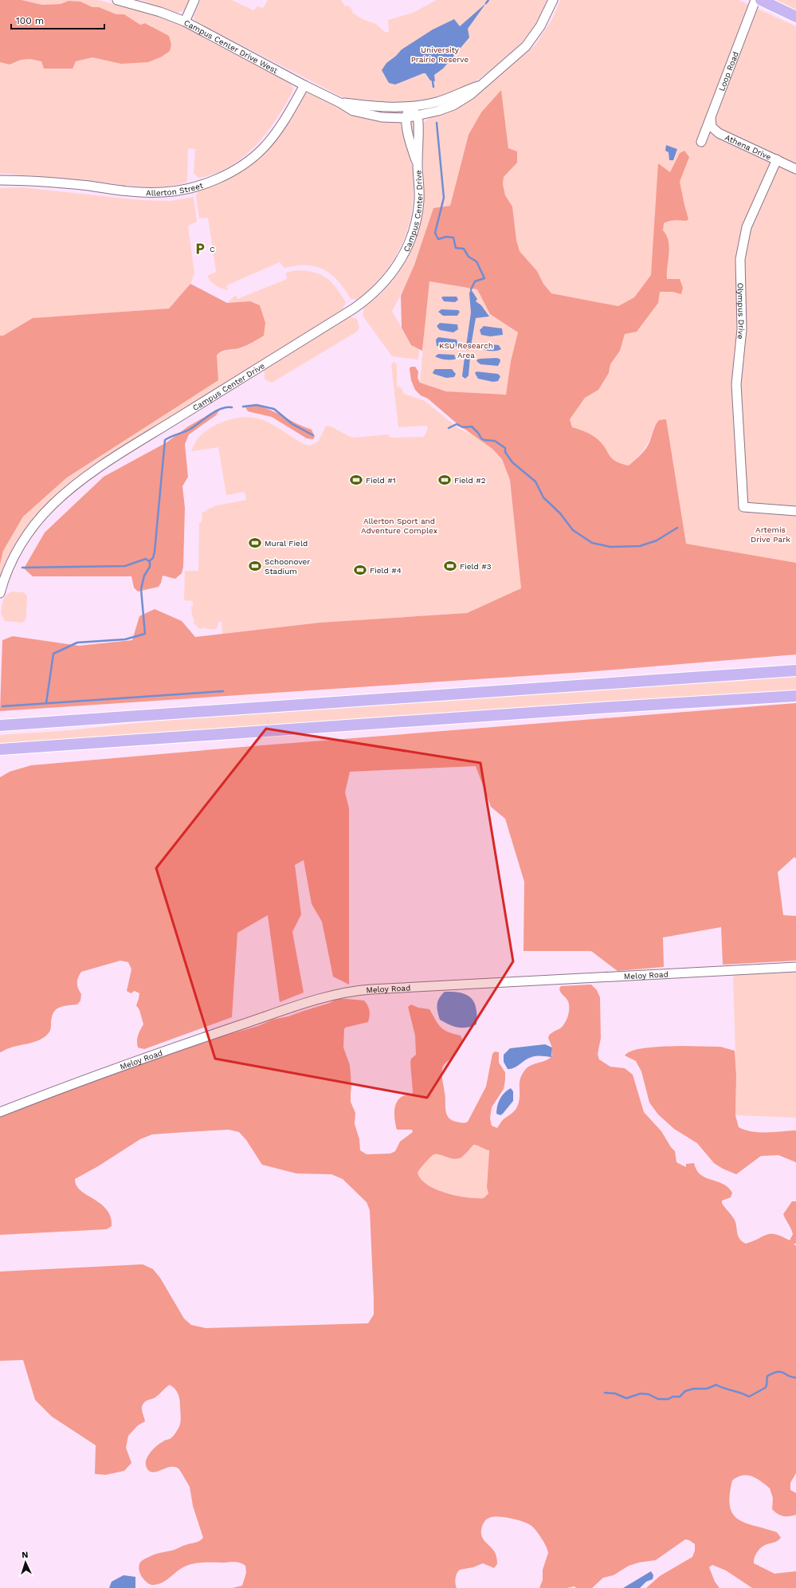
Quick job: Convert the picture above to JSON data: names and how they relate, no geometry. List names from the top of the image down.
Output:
{
  "streets": {
    "street": [
      "Campus Center Drive West",
      "Loop Road",
      "Athena Drive",
      "Allerton Street",
      "Campus Center Drive",
      "Olympus Drive",
      "Meloy Road"
    ]
  },
  "crossings": [
    ["Campus Center Drive West", "Allerton Street"],
    ["Campus Center Drive West", "Campus Center Drive"],
    ["Loop Road", "Athena Drive"],
    ["Athena Drive", "Olympus Drive"]
  ],
  "parks": [
    "University Prairie Reserve",
    "KSU Research Area",
    "Allerton Sport and Adventure Complex",
    "Artemis Drive Park"
  ],
  "places": {
    "parking": ["C"],
    "sports": [
      "Field #1",
      "Field #2",
      "Mural Field",
      "Schoonover Stadium",
      "Field #3",
      "Field #4"
    ]
  },
  "scale_bar": "100 m",
  "north": "top"
}
